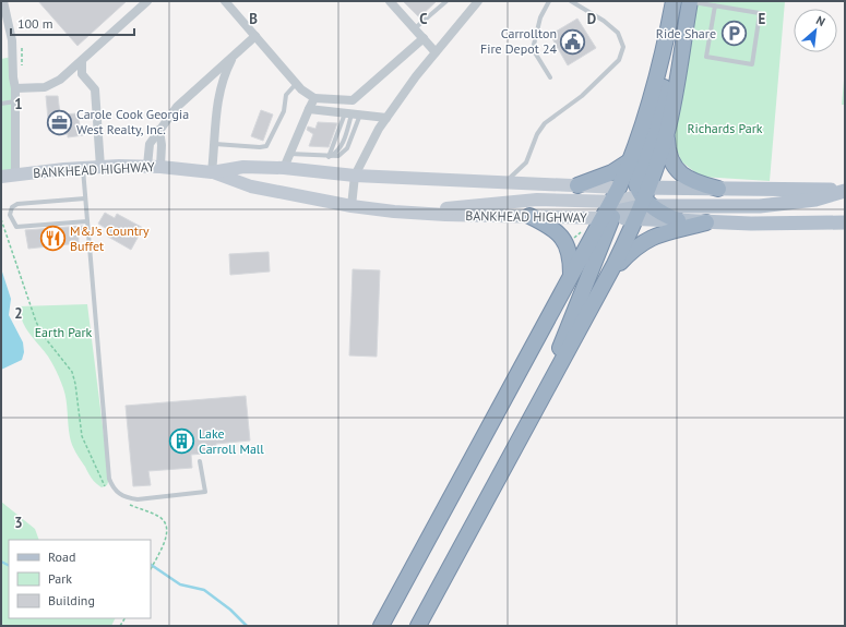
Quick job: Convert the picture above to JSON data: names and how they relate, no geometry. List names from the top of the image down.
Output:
{
  "streets": {
    "main road": ["BANKHEAD HIGHWAY"]
  },
  "parks": ["Richards Park", "Earth Park"],
  "places": {
    "parking": ["Ride Share"],
    "public building": ["Carrollton Fire Depot 24"],
    "office": ["Carole Cook Georgia West Realty, Inc."],
    "restaurant": ["M&J's Country Buffet"],
    "building": ["Lake Carroll Mall"]
  },
  "legend": ["Road", "Park", "Building"],
  "scale_bar": "100 m",
  "north": "top right",
  "grid": {
    "columns": [
      "B",
      "C",
      "D",
      "E"
    ],
    "rows": ["1", "2", "3"]
  }
}
